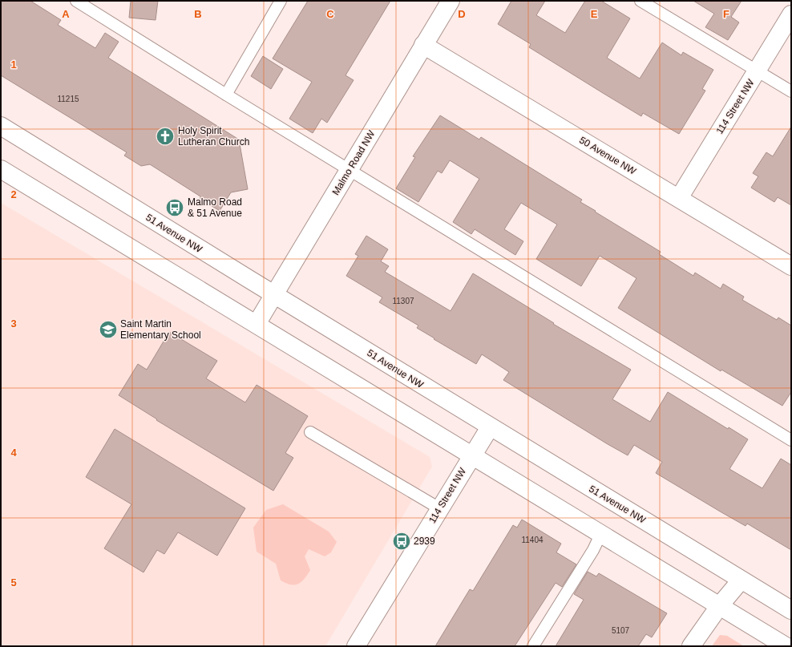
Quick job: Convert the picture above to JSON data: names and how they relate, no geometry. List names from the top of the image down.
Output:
{
  "streets": {
    "main road": [
      "114 Street NW",
      "50 Avenue NW",
      "Malmo Road NW",
      "51 Avenue NW"
    ]
  },
  "crossings": [
    ["114 Street NW", "50 Avenue NW"],
    ["114 Street NW", "51 Avenue NW"],
    ["50 Avenue NW", "Malmo Road NW"],
    ["Malmo Road NW", "51 Avenue NW"]
  ],
  "places": {
    "church": ["Holy Spirit Lutheran Church"],
    "bus stop": ["Malmo Road & 51 Avenue", "2939"],
    "school or university": ["Saint Martin Elementary School"]
  },
  "house_numbers": [
    "11215",
    "11307",
    "11404",
    "5107"
  ],
  "grid": {
    "columns": [
      "A",
      "B",
      "C",
      "D",
      "E",
      "F"
    ],
    "rows": [
      "1",
      "2",
      "3",
      "4",
      "5"
    ]
  }
}
